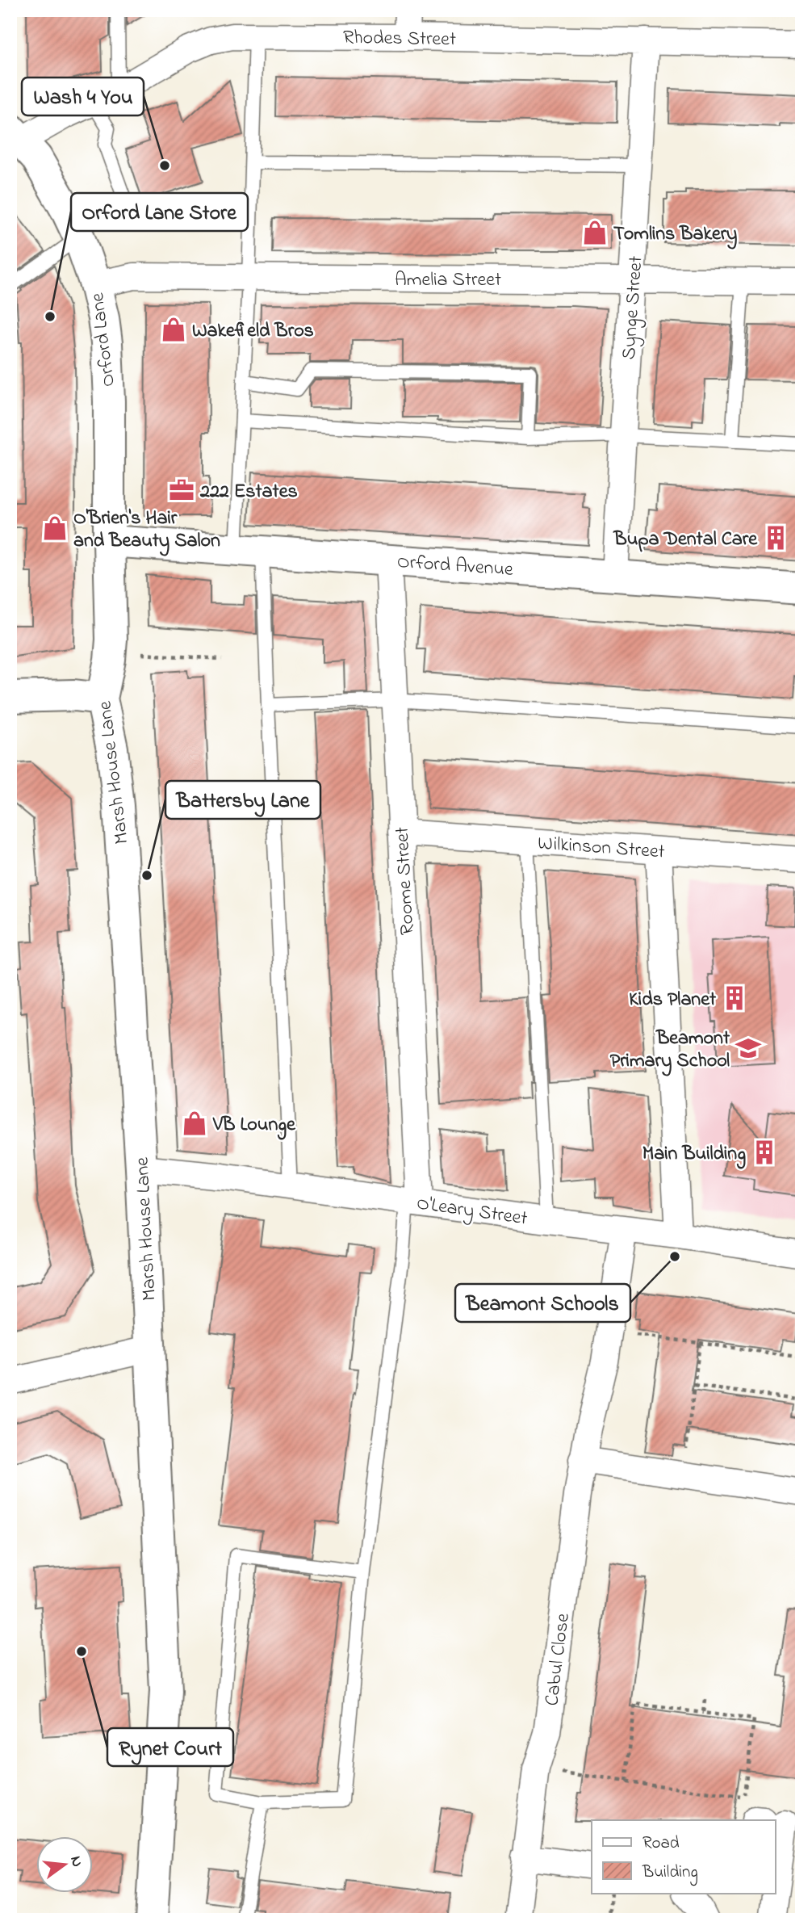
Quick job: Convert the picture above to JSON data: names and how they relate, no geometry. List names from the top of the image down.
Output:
{
  "streets": {
    "street": [
      "Rhodes Street",
      "Amelia Street",
      "Synge Street",
      "Orford Lane",
      "Orford Avenue",
      "Marsh House Lane",
      "Wilkinson Street",
      "Roome Street",
      "O'Leary Street",
      "Cabul Close"
    ]
  },
  "crossings": [
    ["Rhodes Street", "Synge Street"],
    ["Rhodes Street", "Orford Lane"],
    ["Amelia Street", "Synge Street"],
    ["Amelia Street", "Orford Lane"],
    ["Synge Street", "Orford Avenue"],
    ["Orford Lane", "Orford Avenue"],
    ["Orford Lane", "Marsh House Lane"],
    ["Orford Avenue", "Marsh House Lane"],
    ["Orford Avenue", "Roome Street"],
    ["Marsh House Lane", "O'Leary Street"],
    ["Wilkinson Street", "Roome Street"],
    ["Roome Street", "O'Leary Street"],
    ["O'Leary Street", "Cabul Close"]
  ],
  "places": {
    "other": [
      "Wash 4 You",
      "Orford Lane Store",
      "Battersby Lane",
      "Beamont Schools",
      "Rynet Court"
    ],
    "shop": [
      "Tomlins Bakery",
      "Wakefield Bros",
      "O'Brien's Hair and Beauty Salon",
      "VB Lounge"
    ],
    "office": ["222 Estates"],
    "building": ["Bupa Dental Care", "Kids Planet", "Main Building"],
    "school or university": ["Beamont Primary School"]
  },
  "legend": ["Road", "Building"],
  "north": "right"
}
